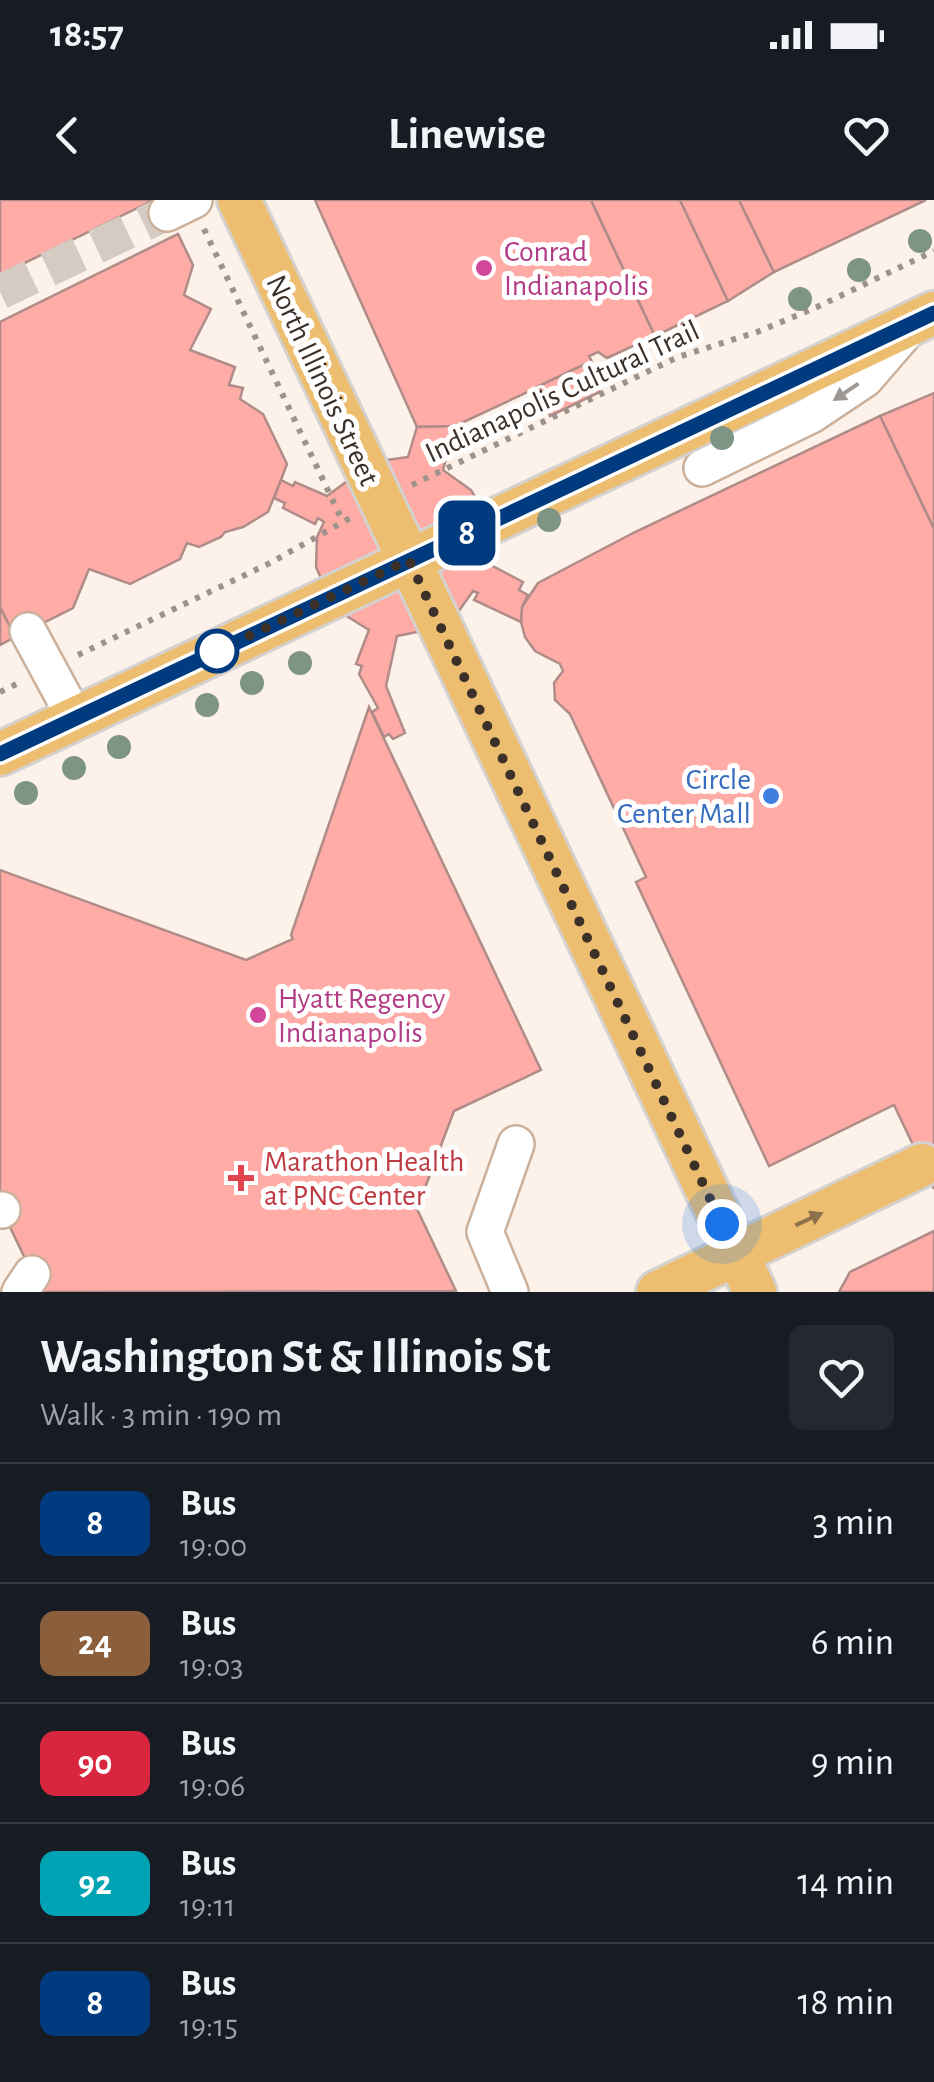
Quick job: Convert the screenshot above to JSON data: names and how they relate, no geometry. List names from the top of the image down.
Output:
{
  "streets": {
    "main road": ["North Illinois Street"],
    "path": ["Indianapolis Cultural Trail"]
  },
  "crossings": [
    ["North Illinois Street", "Indianapolis Cultural Trail"]
  ],
  "places": {
    "other": ["Conrad Indianapolis", "Circle Center Mall", "Hyatt Regency Indianapolis"],
    "health": ["Marathon Health at PNC Center"]
  },
  "lines": ["bus line 8"],
  "page": {
    "status": "18:57",
    "header": "Linewise",
    "on_map": "8",
    "heading": ["Washington St & Illinois St", "Walk · 3 min · 190 m"],
    "list": [
      {
        "mark": "8",
        "name": "Bus",
        "note": "19:00",
        "value": "3 min"
      },
      {
        "mark": "24",
        "name": "Bus",
        "note": "19:03",
        "value": "6 min"
      },
      {
        "mark": "90",
        "name": "Bus",
        "note": "19:06",
        "value": "9 min"
      },
      {
        "mark": "92",
        "name": "Bus",
        "note": "19:11",
        "value": "14 min"
      },
      {
        "mark": "8",
        "name": "Bus",
        "note": "19:15",
        "value": "18 min"
      }
    ]
  }
}
